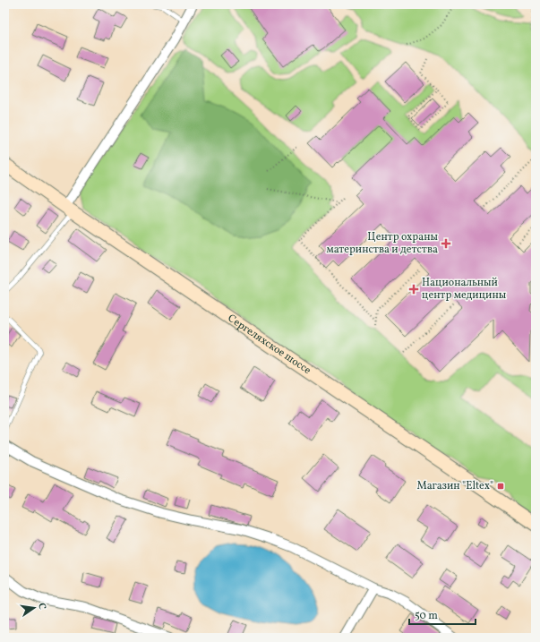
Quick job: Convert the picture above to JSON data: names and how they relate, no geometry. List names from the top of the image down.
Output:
{
  "streets": {
    "main road": ["Сергеляхское шоссе"]
  },
  "places": {
    "health": ["Центр охраны материнства и детства", "Национальный центр медицины"],
    "transit": ["Магазин \"Eltex\""]
  },
  "scale_bar": "50 m",
  "north": "right"
}
